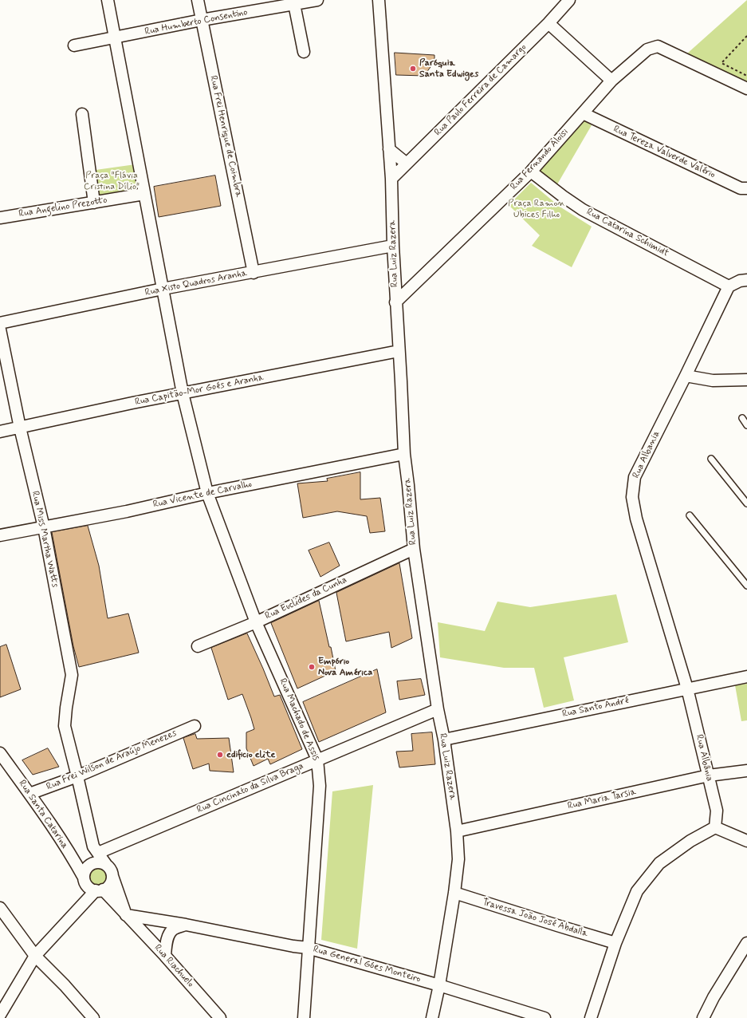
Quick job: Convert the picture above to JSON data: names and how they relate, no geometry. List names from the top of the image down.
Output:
{
  "streets": {
    "street": [
      "Rua Humberto Consentino",
      "Rua Paulo Ferreira de Camargo",
      "Rua Frei Henrique de Coimbra",
      "Rua Tereza Valverde Valério",
      "Rua Fernando Aloisi",
      "Rua Angelino Prezotto",
      "Rua Catarina Schimidt",
      "Rua Luiz Razera",
      "Rua Xisto Quadros Aranha",
      "Rua Capitão-Mor Goés e Aranha",
      "Rua Albania",
      "Rua Vicente de Carvalho",
      "Rua Miss Martha Watts",
      "Rua Euclides da Cunha",
      "Rua Santo André",
      "Rua Machado de Assis",
      "Rua Albânia",
      "Rua Frei Wilson de Araújo Menezes",
      "Rua Cincinato da Silva Braga",
      "Rua Maria Tarsia",
      "Rua Santa Catarina",
      "Travessa João José Abdalla",
      "Rua General Góes Monteiro",
      "Rua Riachuelo"
    ]
  },
  "crossings": [
    ["Rua Humberto Consentino", "Rua Frei Henrique de Coimbra"],
    ["Rua Humberto Consentino", "Rua Machado de Assis"],
    ["Rua Paulo Ferreira de Camargo", "Rua Luiz Razera"],
    ["Rua Frei Henrique de Coimbra", "Rua Xisto Quadros Aranha"],
    ["Rua Tereza Valverde Valério", "Rua Fernando Aloisi"],
    ["Rua Fernando Aloisi", "Rua Catarina Schimidt"],
    ["Rua Fernando Aloisi", "Rua Luiz Razera"],
    ["Rua Angelino Prezotto", "Rua Machado de Assis"],
    ["Rua Catarina Schimidt", "Rua Albania"],
    ["Rua Luiz Razera", "Rua Xisto Quadros Aranha"],
    ["Rua Luiz Razera", "Rua Capitão-Mor Goés e Aranha"],
    ["Rua Luiz Razera", "Rua Vicente de Carvalho"],
    ["Rua Luiz Razera", "Rua Euclides da Cunha"],
    ["Rua Luiz Razera", "Rua Santo André"],
    ["Rua Luiz Razera", "Rua Cincinato da Silva Braga"],
    ["Rua Luiz Razera", "Rua Maria Tarsia"],
    ["Rua Luiz Razera", "Travessa João José Abdalla"],
    ["Rua Luiz Razera", "Rua General Góes Monteiro"],
    ["Rua Xisto Quadros Aranha", "Rua Machado de Assis"],
    ["Rua Capitão-Mor Goés e Aranha", "Rua Miss Martha Watts"],
    ["Rua Capitão-Mor Goés e Aranha", "Rua Machado de Assis"],
    ["Rua Albania", "Rua Santo André"],
    ["Rua Albania", "Rua Albânia"],
    ["Rua Vicente de Carvalho", "Rua Miss Martha Watts"],
    ["Rua Vicente de Carvalho", "Rua Machado de Assis"],
    ["Rua Miss Martha Watts", "Rua Frei Wilson de Araújo Menezes"],
    ["Rua Miss Martha Watts", "Rua Cincinato da Silva Braga"],
    ["Rua Euclides da Cunha", "Rua Machado de Assis"],
    ["Rua Santo André", "Rua Albânia"],
    ["Rua Machado de Assis", "Rua Cincinato da Silva Braga"],
    ["Rua Machado de Assis", "Rua General Góes Monteiro"],
    ["Rua Albânia", "Rua Maria Tarsia"],
    ["Rua Frei Wilson de Araújo Menezes", "Rua Santa Catarina"],
    ["Rua Santa Catarina", "Rua Riachuelo"],
    ["Rua General Góes Monteiro", "Rua Riachuelo"]
  ],
  "parks": ["Praça \"Flávia Cristina Dílio\"", "Praça Ramon Ubices Filho"],
  "places": ["Paróquia Santa Edwiges", "Empório Nova América", "edificio elite"]
}
